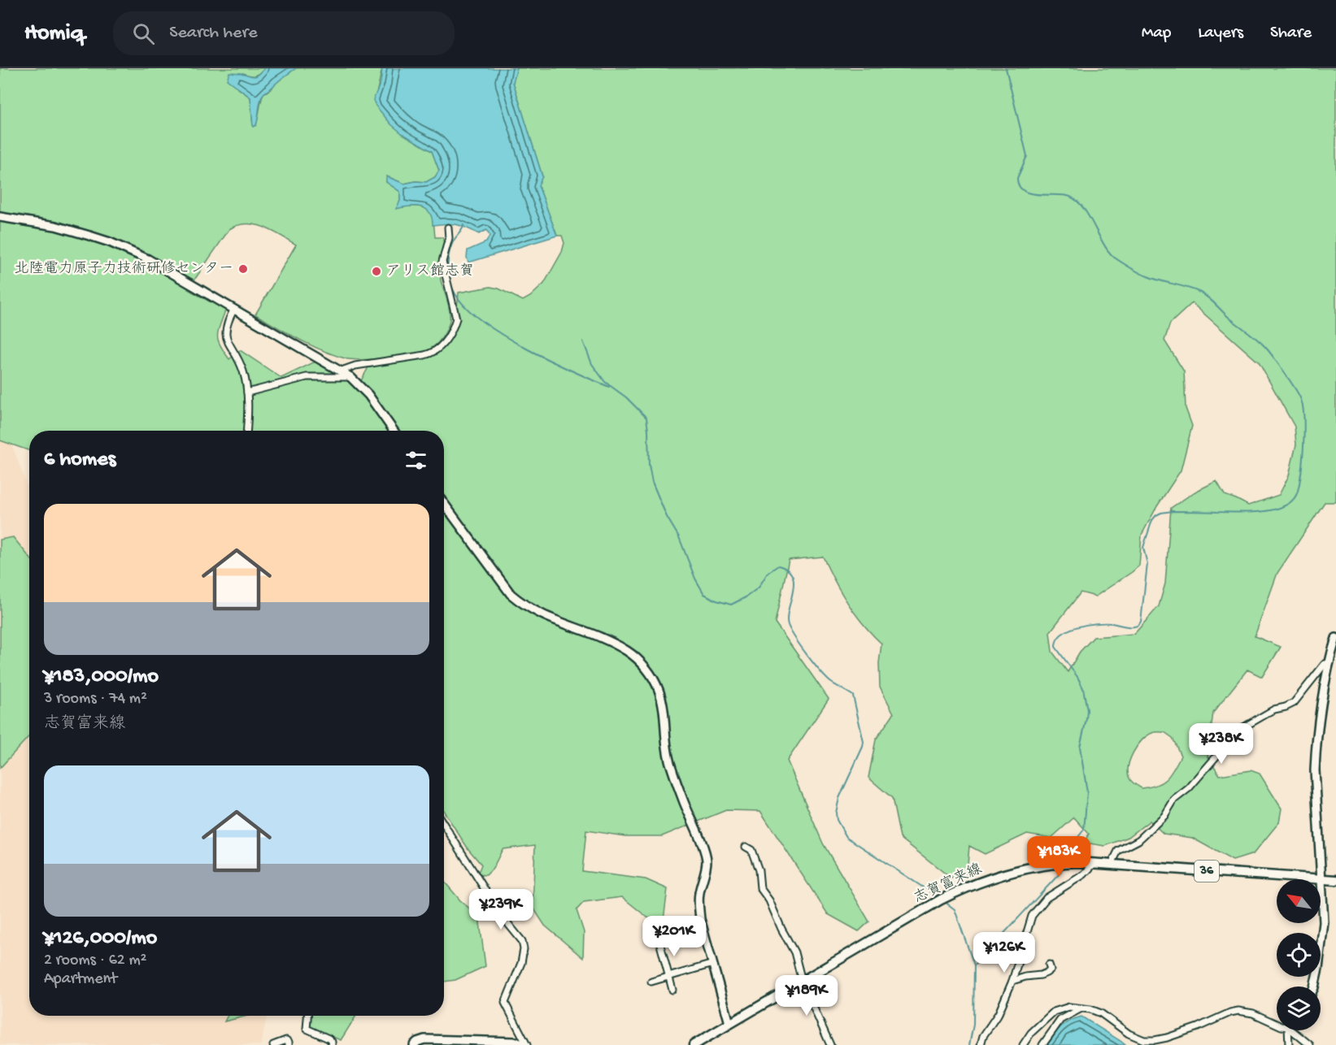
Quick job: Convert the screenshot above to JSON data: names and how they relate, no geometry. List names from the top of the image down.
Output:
{
  "streets": {
    "main road": ["36", "志賀富来線"]
  },
  "places": ["北陸電力原子力技術研修センター", "アリス館志賀"],
  "north": "top left",
  "page": {
    "header": "Homiq",
    "search": "Search here",
    "nav": ["Map", "Layers", "Share"],
    "heading": "6 homes",
    "list": [
      {
        "name": "¥183,000/mo",
        "note": "3 rooms · 74 m² · 志賀富来線"
      },
      {
        "name": "¥126,000/mo",
        "note": "2 rooms · 62 m² · Apartment"
      }
    ],
    "price": [
      "¥238K",
      "¥183K",
      "¥239K",
      "¥201K",
      "¥126K",
      "¥189K"
    ]
  }
}
